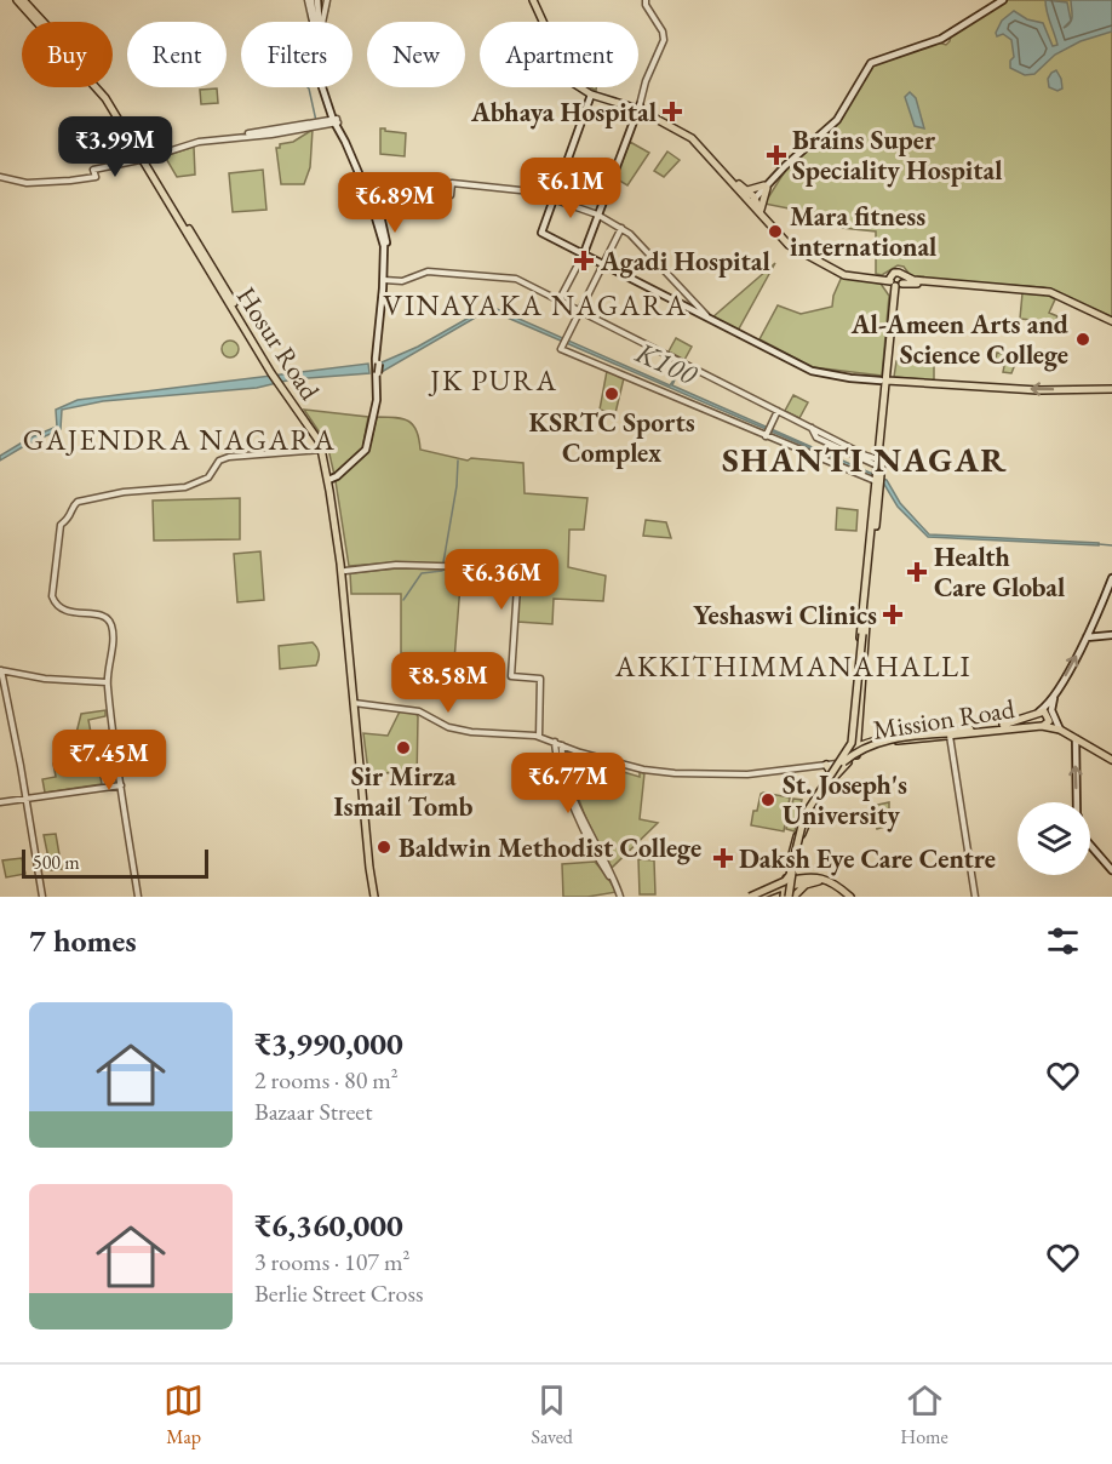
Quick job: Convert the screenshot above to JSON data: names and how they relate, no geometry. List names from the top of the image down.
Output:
{
  "streets": {
    "main road": ["Hosur Road", "Mission Road"]
  },
  "districts": [
    "VINAYAKA NAGARA",
    "JK PURA",
    "GAJENDRA NAGARA",
    "SHANTI NAGAR",
    "AKKITHIMMANAHALLI"
  ],
  "water": ["K100"],
  "places": {
    "health": [
      "Abhaya Hospital",
      "Brains Super Speciality Hospital",
      "Agadi Hospital",
      "Health Care Global",
      "Yeshaswi Clinics",
      "Daksh Eye Care Centre"
    ],
    "other": [
      "Mara fitness international",
      "Al-Ameen Arts and Science College",
      "KSRTC Sports Complex",
      "Sir Mirza Ismail Tomb",
      "St. Joseph's University",
      "Baldwin Methodist College"
    ]
  },
  "scale_bar": "500 m",
  "page": {
    "chip": [
      "Buy",
      "Rent",
      "Filters",
      "New",
      "Apartment"
    ],
    "price": [
      "₹3.99M",
      "₹6.1M",
      "₹6.89M",
      "₹6.36M",
      "₹8.58M",
      "₹7.45M",
      "₹6.77M"
    ],
    "scale": "500 m",
    "heading": "7 homes",
    "list": [
      {
        "name": "₹3,990,000",
        "note": "2 rooms · 80 m² · Bazaar Street"
      },
      {
        "name": "₹6,360,000",
        "note": "3 rooms · 107 m² · Berlie Street Cross"
      }
    ],
    "tabs": ["Map", "Saved", "Home"]
  }
}
